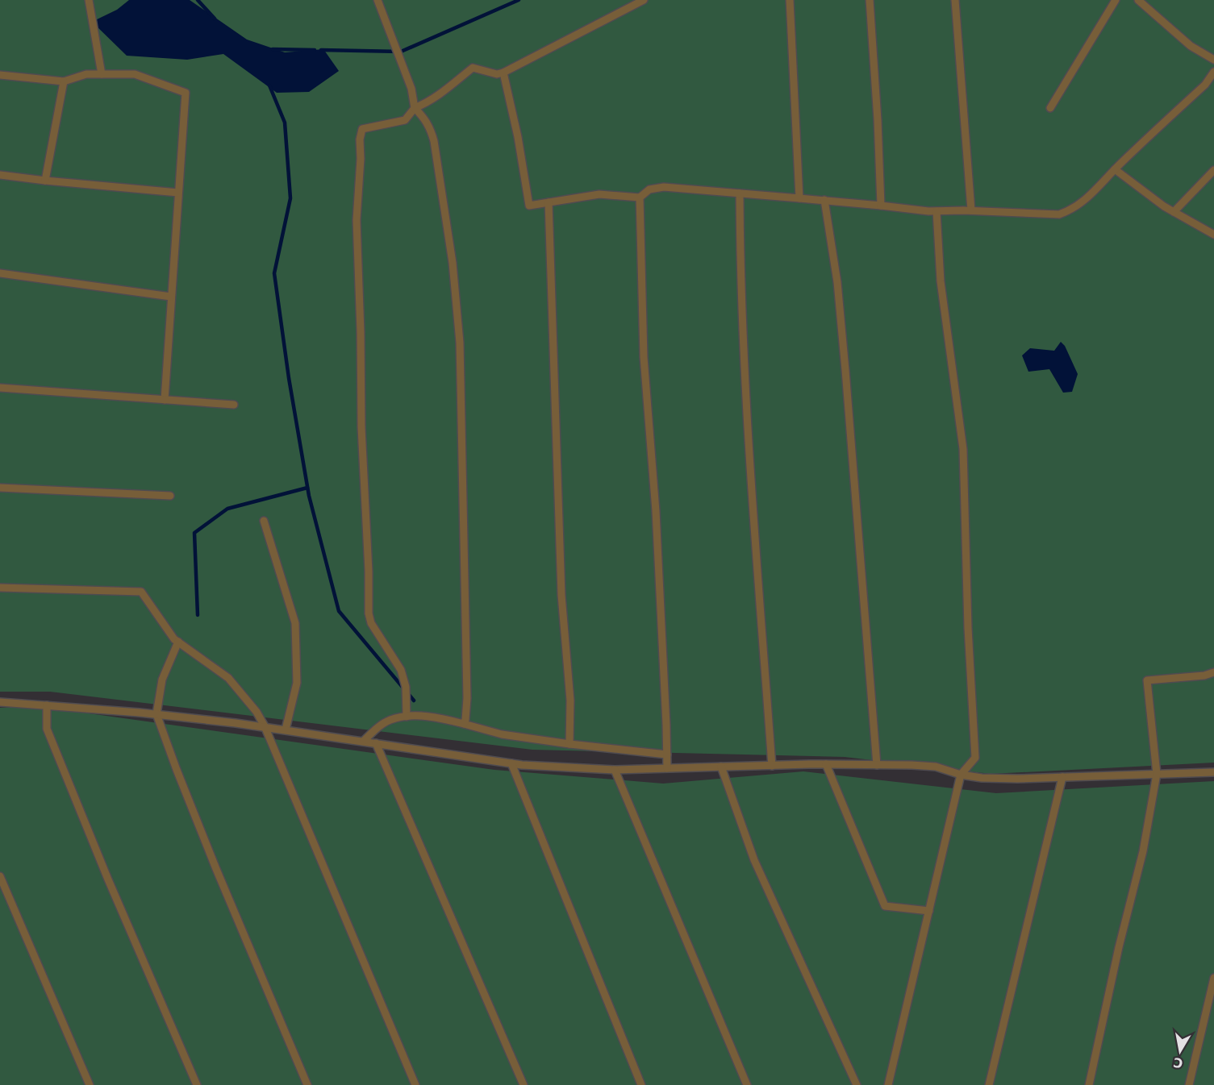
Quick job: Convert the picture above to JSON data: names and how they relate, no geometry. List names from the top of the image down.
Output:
{
  "north": "bottom"
}
